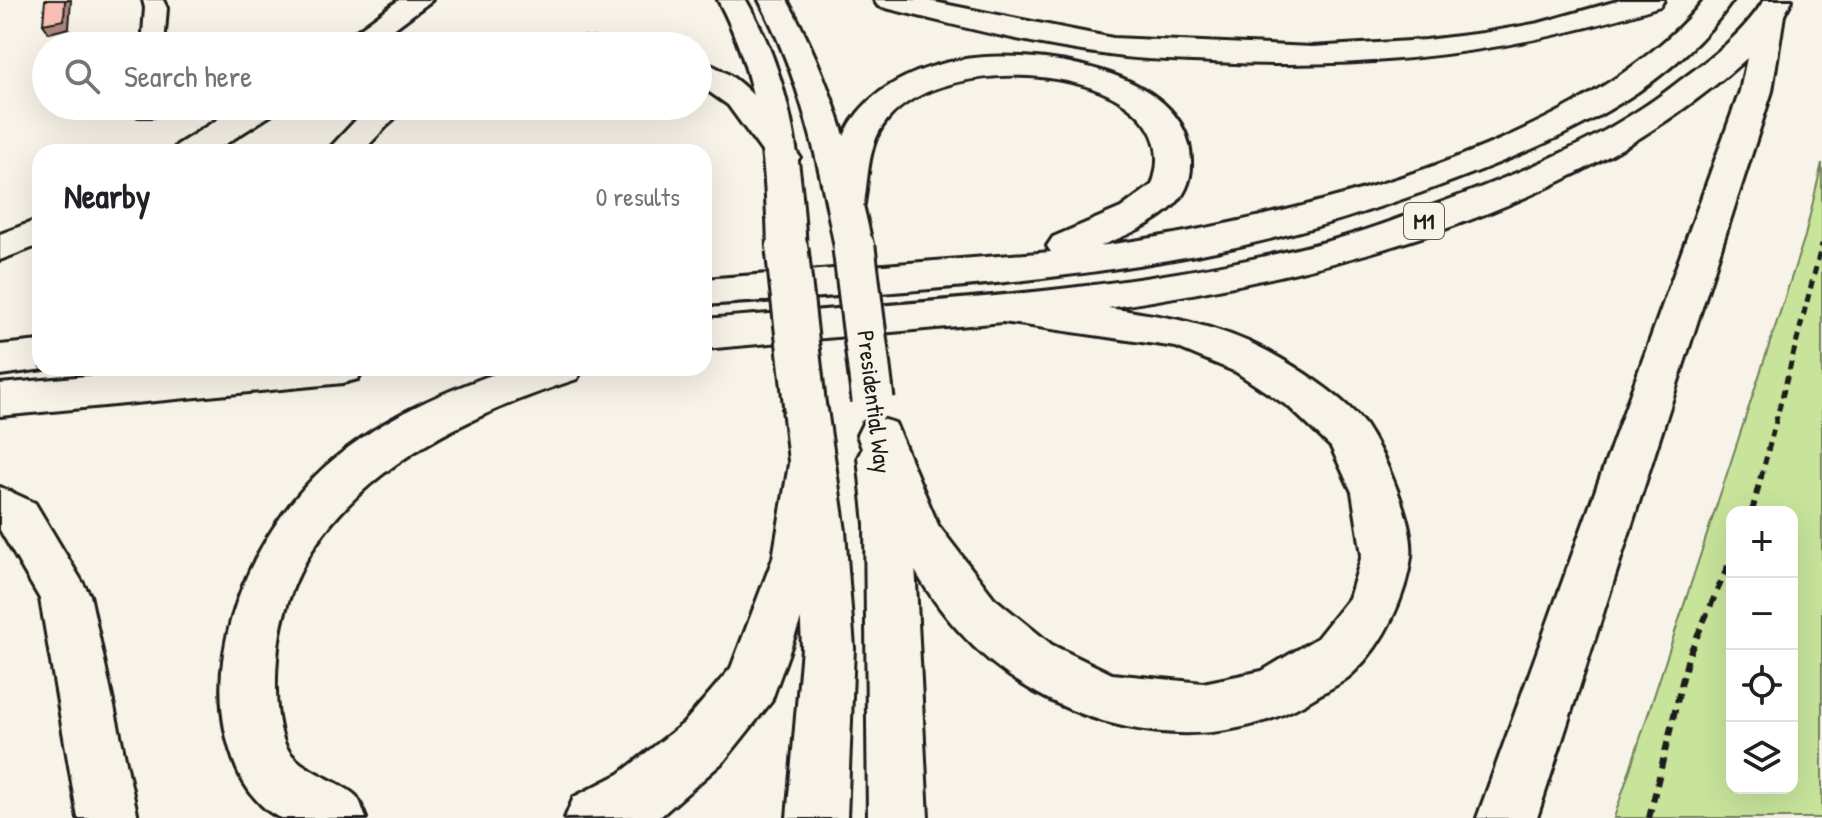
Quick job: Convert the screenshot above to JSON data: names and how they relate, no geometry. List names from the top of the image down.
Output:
{
  "streets": {
    "main road": ["M1", "Presidential Way"]
  },
  "page": {
    "search": "Search here",
    "heading": ["Nearby", "0 results"],
    "map_buttons": ["+", "−"]
  }
}
